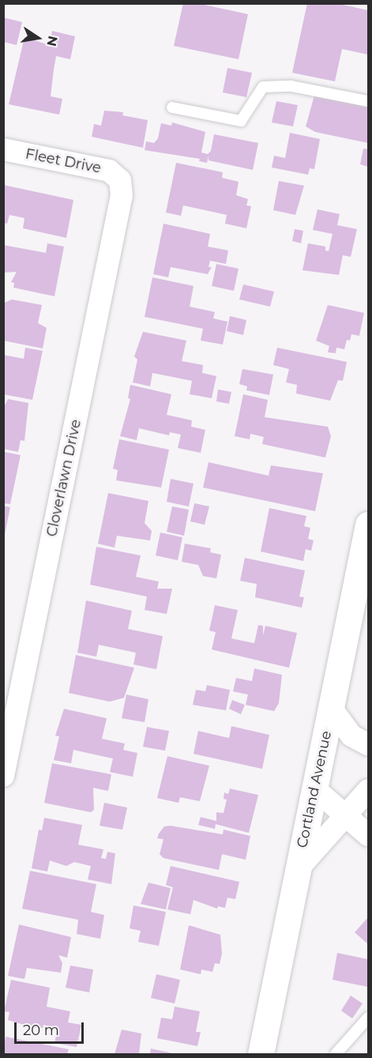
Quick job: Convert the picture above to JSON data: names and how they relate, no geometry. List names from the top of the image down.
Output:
{
  "streets": {
    "street": ["Fleet Drive", "Cloverlawn Drive", "Cortland Avenue"]
  },
  "crossings": [
    ["Fleet Drive", "Cloverlawn Drive"]
  ],
  "scale_bar": "20 m",
  "north": "right"
}
